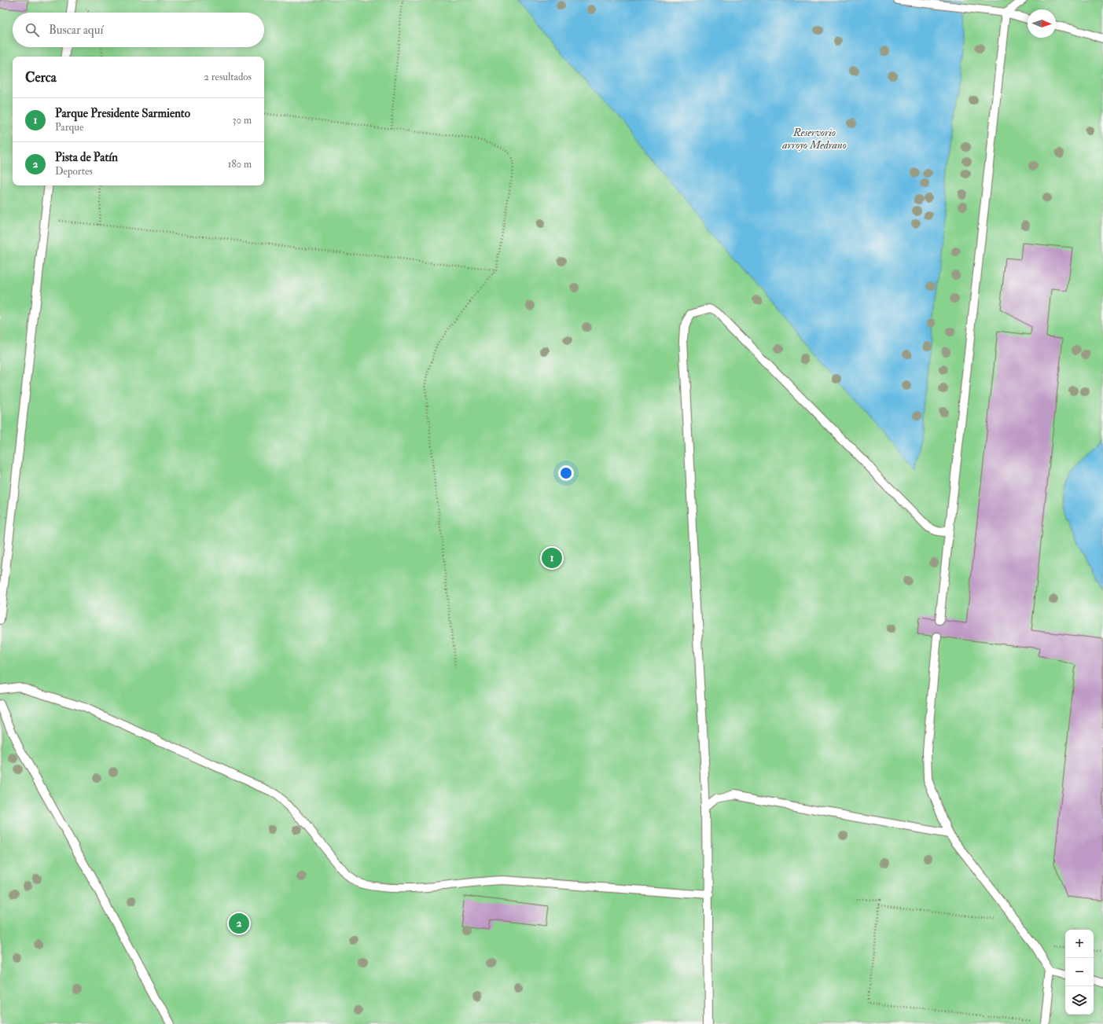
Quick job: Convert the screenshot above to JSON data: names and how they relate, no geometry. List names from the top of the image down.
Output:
{
  "water": ["Reservorio arroyo Medrano"],
  "north": "right",
  "page": {
    "search": "Buscar aquí",
    "heading": ["Cerca", "2 resultados"],
    "list": [
      {
        "mark": "1",
        "name": "Parque Presidente Sarmiento",
        "note": "Parque",
        "value": "30 m"
      },
      {
        "mark": "2",
        "name": "Pista de Patín",
        "note": "Deportes",
        "value": "180 m"
      }
    ],
    "pins": ["1", "2"],
    "map_buttons": ["+", "−"]
  }
}
